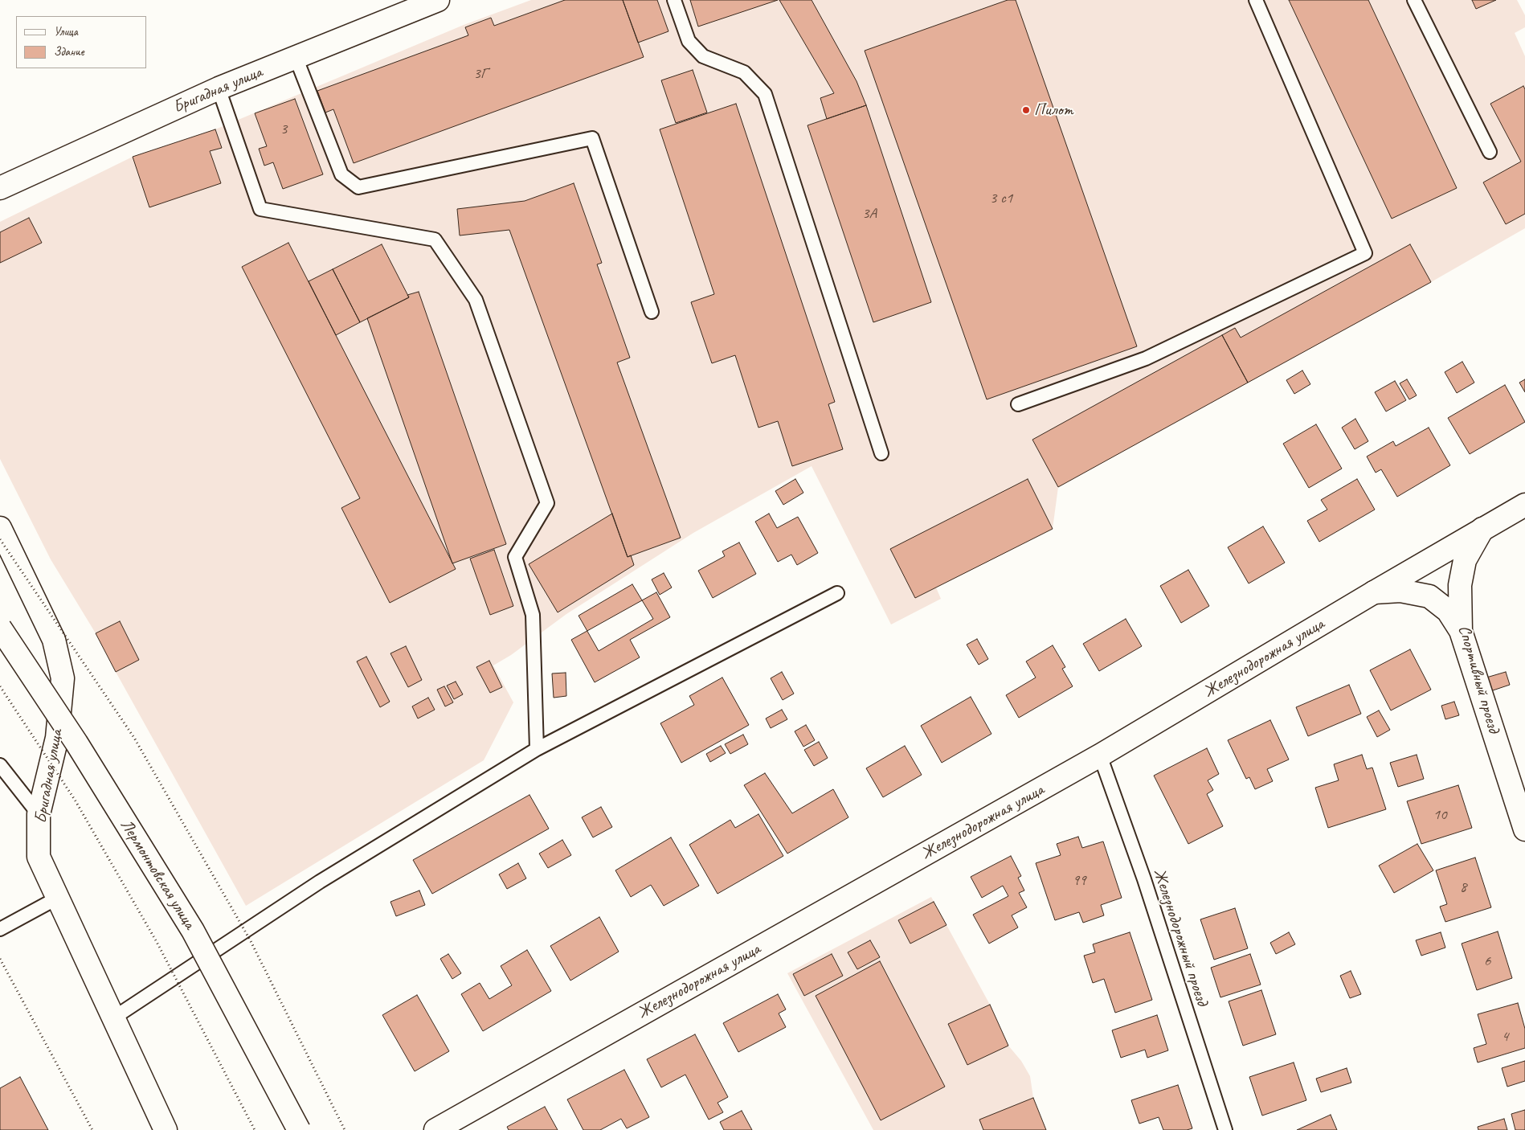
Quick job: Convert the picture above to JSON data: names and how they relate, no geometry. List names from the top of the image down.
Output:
{
  "streets": {
    "street": [
      "Бригадная улица",
      "Железнодорожная улица",
      "Спортивный проезд",
      "Лермонтовская улица"
    ],
    "lane": ["Железнодорожный проезд"]
  },
  "crossings": [
    ["Железнодорожная улица", "Спортивный проезд"],
    ["Железнодорожная улица", "Железнодорожный проезд"]
  ],
  "places": ["Пилот"],
  "house_numbers": [
    "3Г",
    "3",
    "3 с1",
    "3А",
    "10",
    "99",
    "8",
    "6",
    "4"
  ],
  "legend": ["Улица", "Здание"]
}
